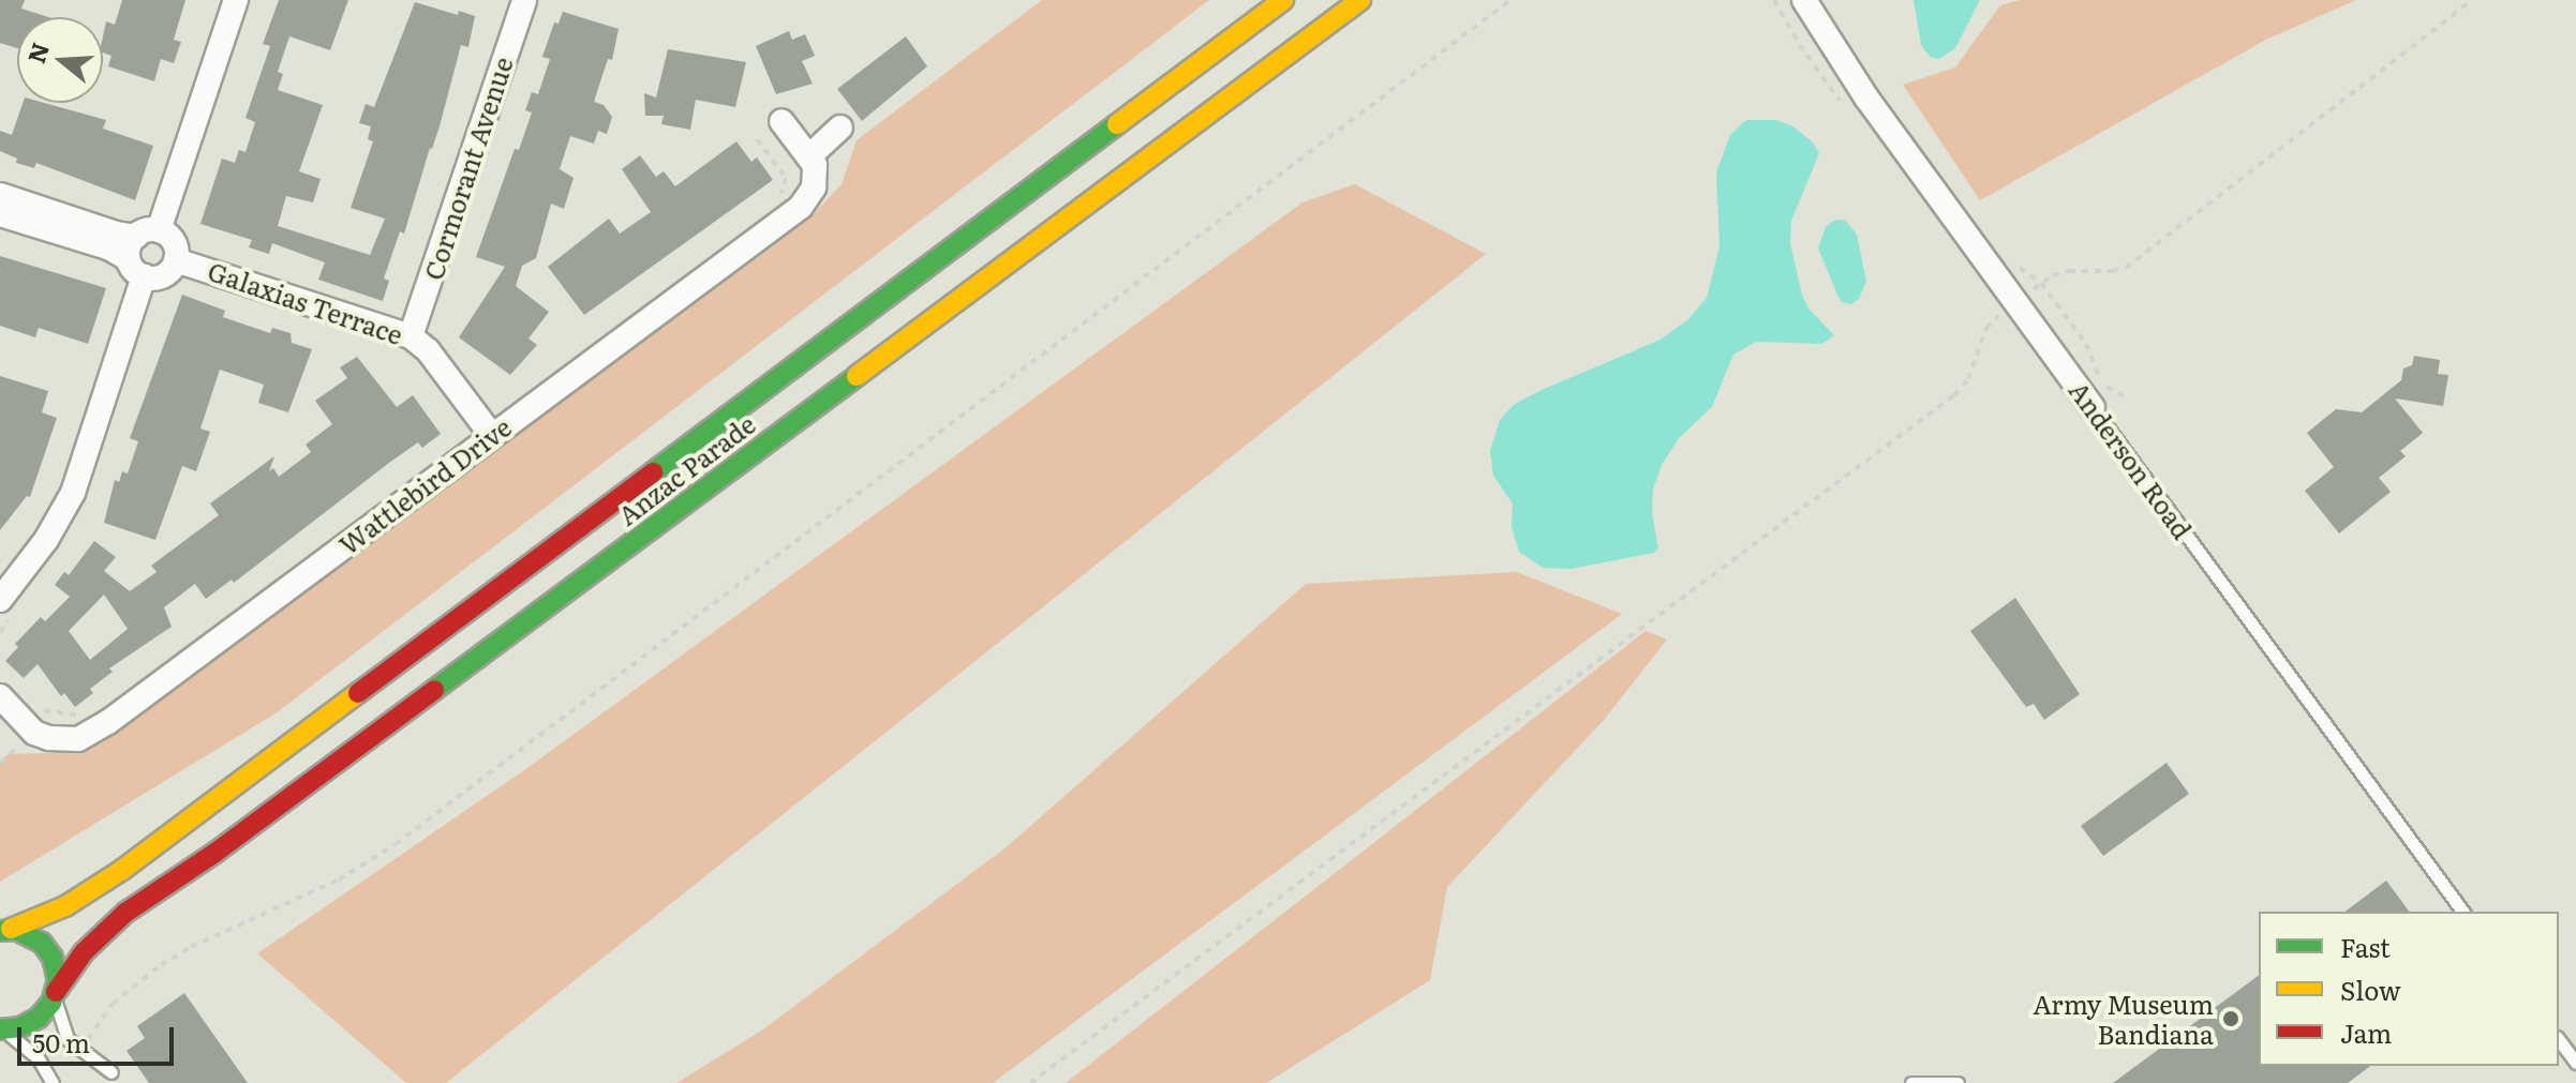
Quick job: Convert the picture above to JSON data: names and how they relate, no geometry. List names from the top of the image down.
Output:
{
  "streets": {
    "main road": ["Anzac Parade"],
    "street": [
      "Cormorant Avenue",
      "Galaxias Terrace",
      "Anderson Road",
      "Wattlebird Drive"
    ]
  },
  "crossings": [
    ["Cormorant Avenue", "Galaxias Terrace"],
    ["Galaxias Terrace", "Wattlebird Drive"]
  ],
  "places": ["Army Museum Bandiana"],
  "legend": ["Fast", "Slow", "Jam"],
  "scale_bar": "50 m",
  "north": "left"
}
